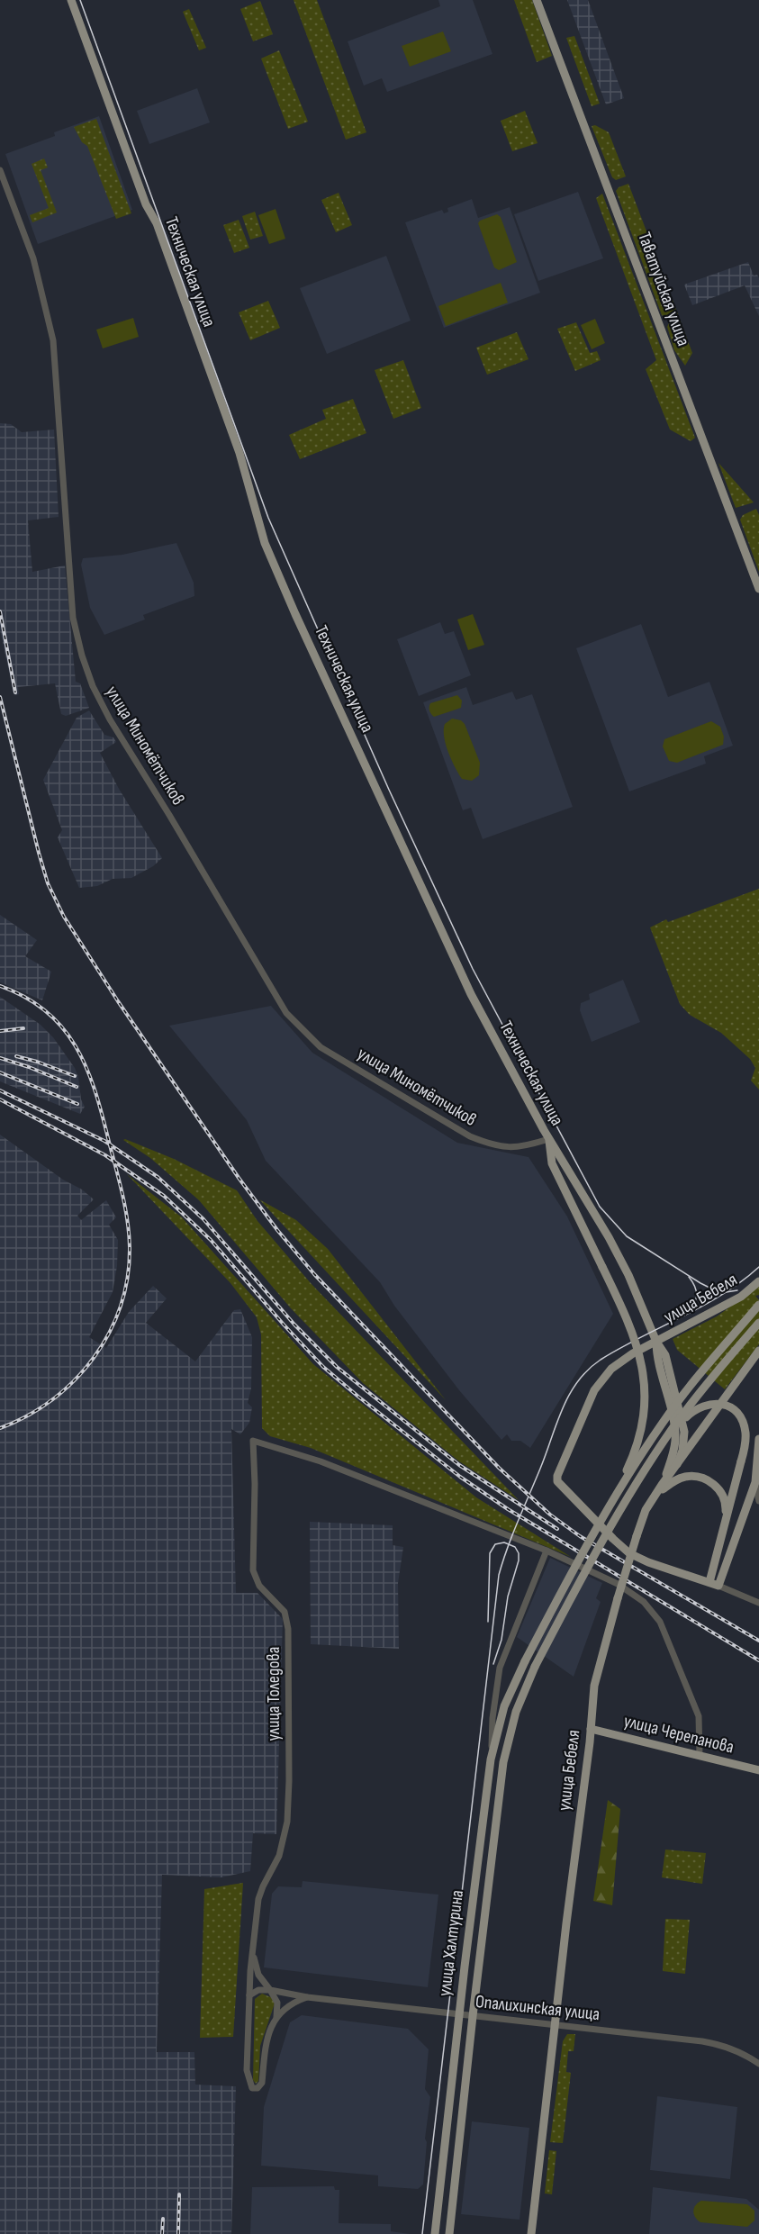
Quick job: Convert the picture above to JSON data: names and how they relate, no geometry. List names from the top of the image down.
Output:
{
  "streets": {
    "main road": [
      "Техническая улица",
      "Таватуйская улица",
      "улица Бебеля",
      "улица Черепанова",
      "улица Халтурина"
    ],
    "street": ["улица Миномётчиков", "улица Толедова", "Опалихинская улица"]
  },
  "crossings": [
    ["Техническая улица", "улица Миномётчиков"],
    ["Техническая улица", "улица Бебеля"],
    ["улица Бебеля", "улица Черепанова"],
    ["улица Бебеля", "Опалихинская улица"],
    ["улица Халтурина", "Опалихинская улица"]
  ]
}
